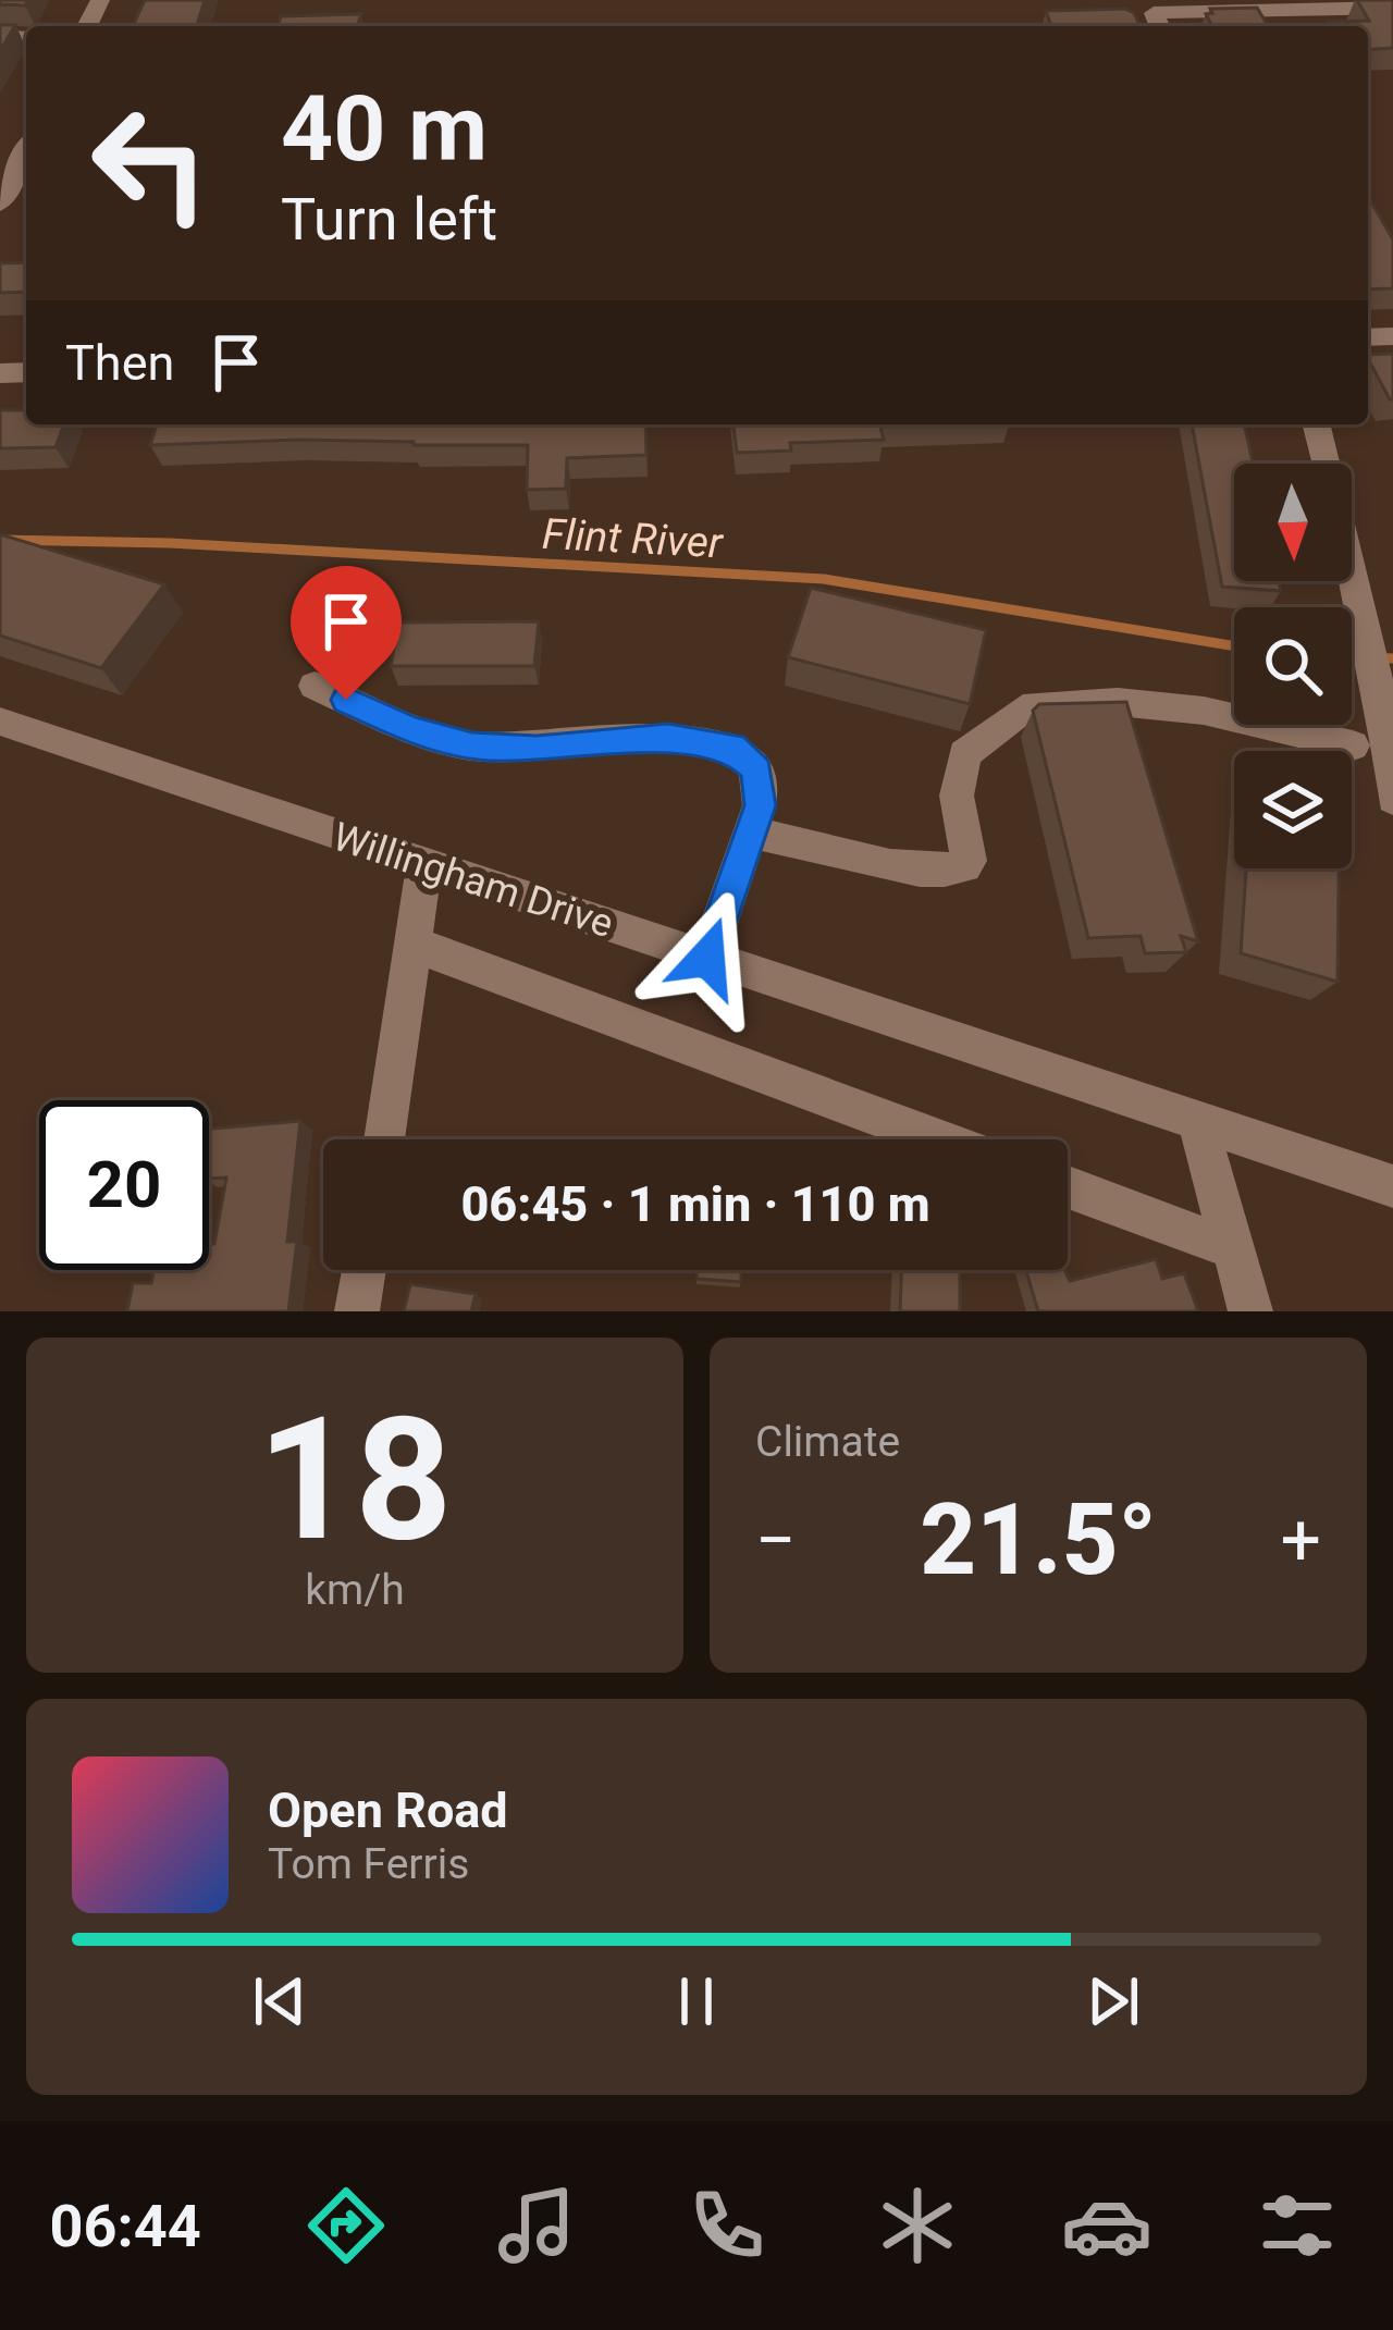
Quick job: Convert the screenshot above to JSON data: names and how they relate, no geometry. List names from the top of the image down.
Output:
{
  "streets": {
    "street": ["Willingham Drive"]
  },
  "water": ["Flint River"],
  "north": "bottom",
  "page": {
    "turn": ["40 m", "Turn left"],
    "then": "Then",
    "limit": "20",
    "trip": "06:45 · 1 min · 110 m",
    "tile": [
      ["18", "km/h"],
      "Climate"
    ],
    "heat": ["−", "21.5°", "+"],
    "song": ["Open Road", "Tom Ferris"],
    "tabs": "06:44"
  }
}
